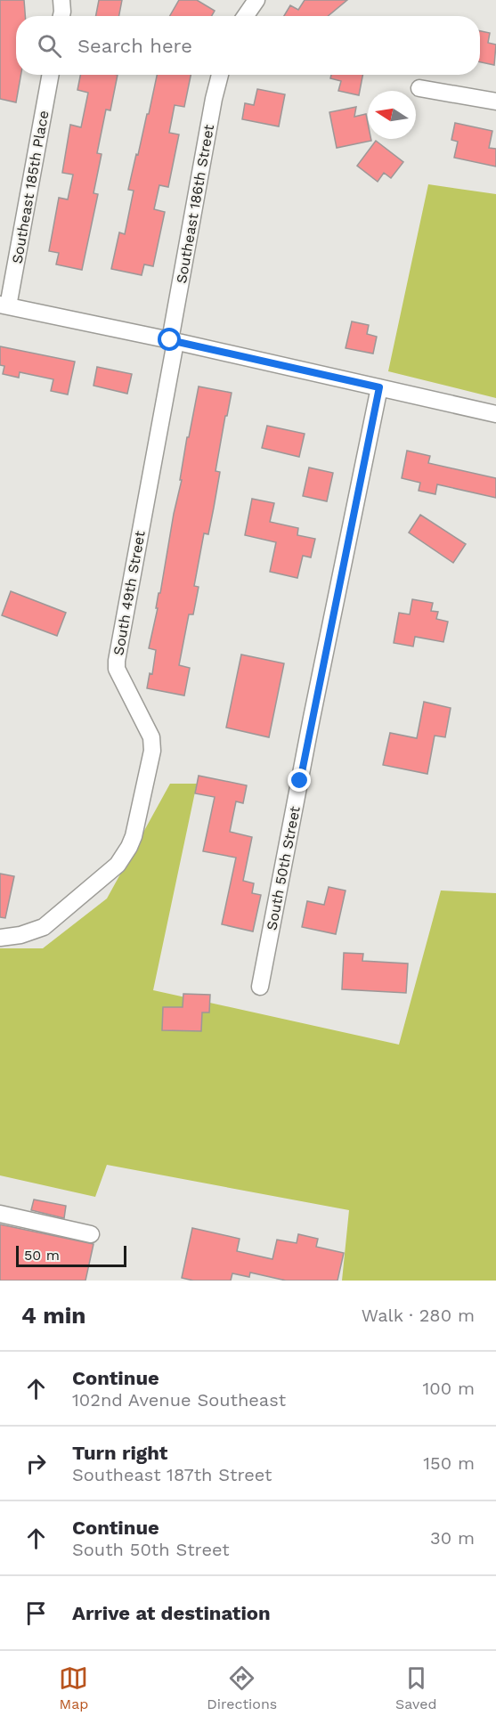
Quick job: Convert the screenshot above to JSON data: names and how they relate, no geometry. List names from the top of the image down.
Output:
{
  "streets": {
    "street": [
      "Southeast 185th Place",
      "Southeast 186th Street",
      "South 49th Street",
      "South 50th Street"
    ]
  },
  "crossings": [
    ["Southeast 186th Street", "South 49th Street"]
  ],
  "scale_bar": "50 m",
  "north": "left",
  "page": {
    "search": "Search here",
    "scale": "50 m",
    "heading": ["4 min", "Walk · 280 m"],
    "list": [
      ["Continue", "102nd Avenue Southeast", "100 m"],
      ["Turn right", "Southeast 187th Street", "150 m"],
      ["Continue", "South 50th Street", "30 m"],
      "Arrive at destination"
    ],
    "nav": ["Map", "Directions", "Saved"]
  }
}
